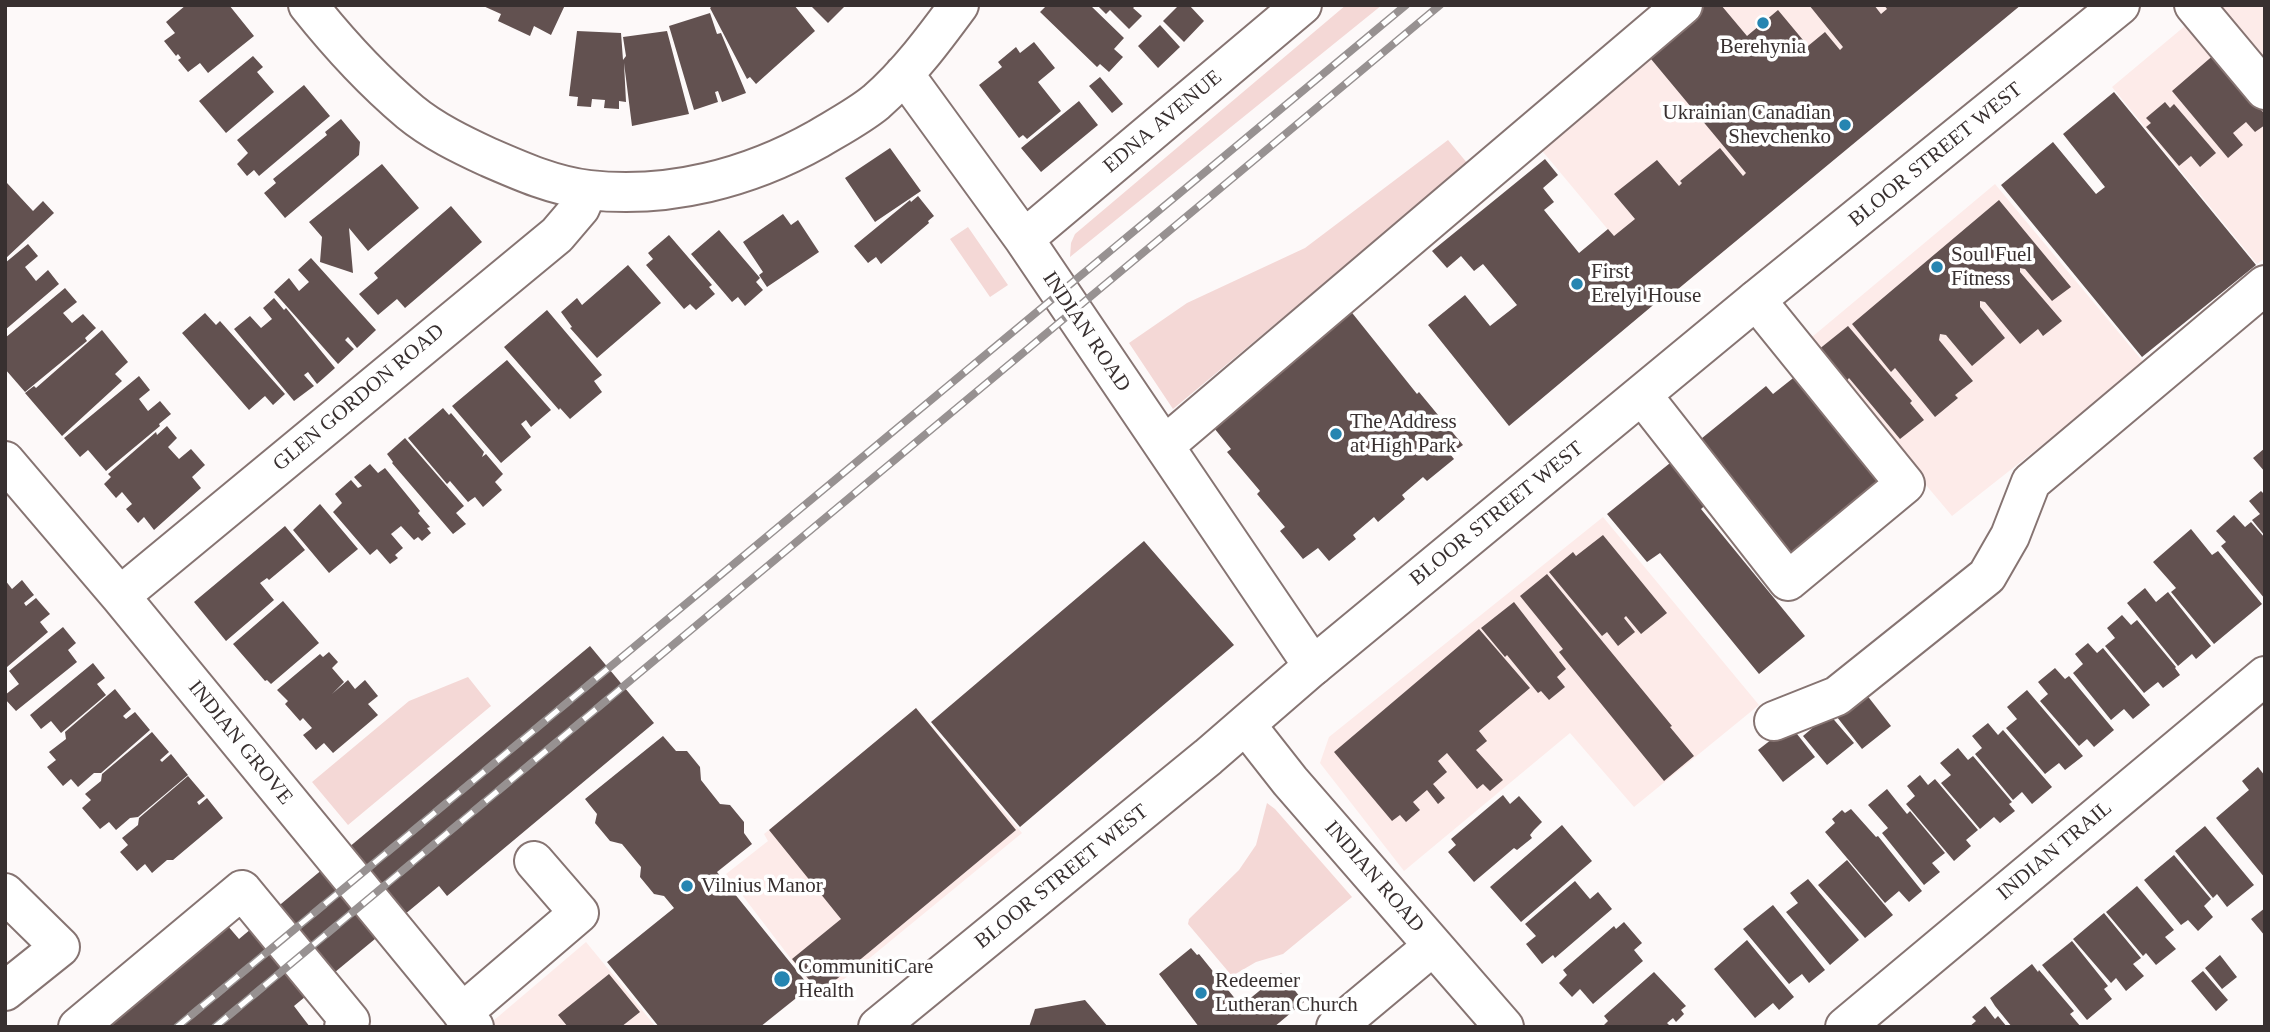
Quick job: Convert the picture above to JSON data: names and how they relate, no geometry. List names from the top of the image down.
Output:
{
  "streets": {
    "street": [
      "EDNA AVENUE",
      "BLOOR STREET WEST",
      "INDIAN ROAD",
      "GLEN GORDON ROAD",
      "INDIAN GROVE",
      "INDIAN TRAIL"
    ]
  },
  "crossings": [
    ["EDNA AVENUE", "INDIAN ROAD"],
    ["BLOOR STREET WEST", "INDIAN ROAD"],
    ["GLEN GORDON ROAD", "INDIAN GROVE"]
  ],
  "places": [
    "Berehynia",
    "Ukrainian Canadian Shevchenko",
    "Soul Fuel Fitness",
    "First Erelyi House",
    "The Address at High Park",
    "Vilnius Manor",
    "CommunitiCare Health",
    "Redeemer Lutheran Church"
  ]
}
